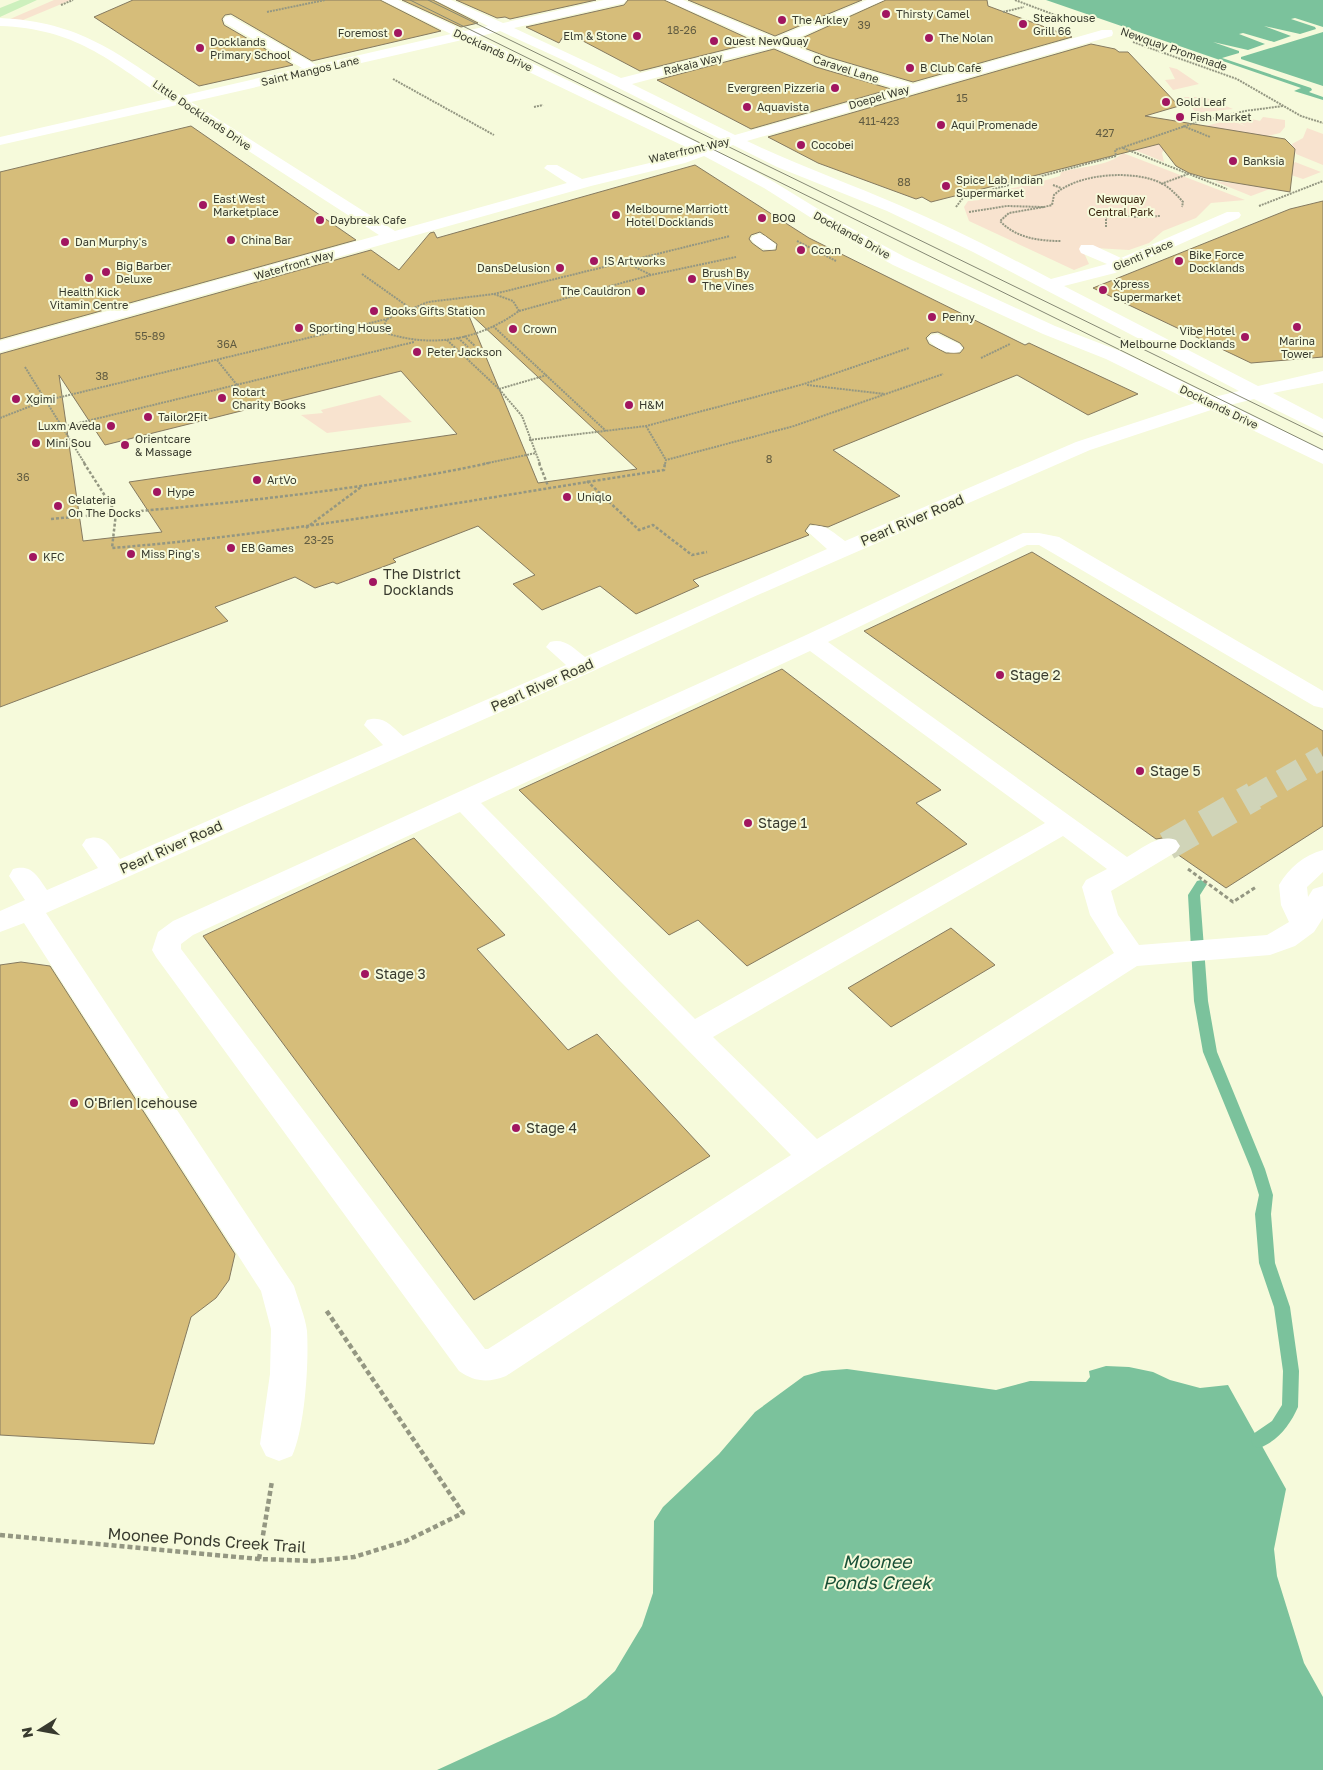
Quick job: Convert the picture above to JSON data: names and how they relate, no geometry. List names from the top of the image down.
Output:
{
  "streets": {
    "street": [
      "Docklands Drive",
      "Rakaia Way",
      "Caravel Lane",
      "Saint Mangos Lane",
      "Doepel Way",
      "Little Docklands Drive",
      "Waterfront Way",
      "Glenti Place",
      "Pearl River Road"
    ],
    "path": ["Newquay Promenade", "Moonee Ponds Creek Trail"]
  },
  "crossings": [
    ["Newquay Promenade", "Doepel Way"],
    ["Docklands Drive", "Rakaia Way"],
    ["Docklands Drive", "Saint Mangos Lane"],
    ["Docklands Drive", "Doepel Way"],
    ["Docklands Drive", "Waterfront Way"],
    ["Docklands Drive", "Glenti Place"],
    ["Docklands Drive", "Pearl River Road"],
    ["Rakaia Way", "Caravel Lane"],
    ["Caravel Lane", "Doepel Way"],
    ["Saint Mangos Lane", "Little Docklands Drive"],
    ["Doepel Way", "Waterfront Way"],
    ["Little Docklands Drive", "Waterfront Way"]
  ],
  "water": ["Moonee Ponds Creek"],
  "parks": ["Newquay Central Park"],
  "places": [
    "Thirsty Camel",
    "The Arkley",
    "Steakhouse Grill 66",
    "Foremost",
    "Elm & Stone",
    "The Nolan",
    "Quest NewQuay",
    "Docklands Primary School",
    "B Club Cafe",
    "Evergreen Pizzeria",
    "Gold Leaf",
    "Aquavista",
    "Fish Market",
    "Aqui Promenade",
    "Cocobei",
    "Banksia",
    "Spice Lab Indian Supermarket",
    "East West Marketplace",
    "Melbourne Marriott Hotel Docklands",
    "BOQ",
    "Daybreak Cafe",
    "China Bar",
    "Dan Murphy's",
    "Cco.n",
    "IS Artworks",
    "Bike Force Docklands",
    "DansDelusion",
    "Big Barber Deluxe",
    "Health Kick Vitamin Centre",
    "Brush By The Vines",
    "Xpress Supermarket",
    "The Cauldron",
    "Books Gifts Station",
    "Penny",
    "Marina Tower",
    "Sporting House",
    "Crown",
    "Vibe Hotel Melbourne Docklands",
    "Peter Jackson",
    "Rotart Charity Books",
    "Xgimi",
    "H&M",
    "Tailor2Fit",
    "Luxm Aveda",
    "Mini Sou",
    "Orientcare & Massage",
    "ArtVo",
    "Hype",
    "Uniqlo",
    "Gelateria On The Docks",
    "EB Games",
    "Miss Ping's",
    "KFC",
    "The District Docklands",
    "Stage 2",
    "Stage 5",
    "Stage 1",
    "Stage 3",
    "O'Brien Icehouse",
    "Stage 4"
  ],
  "house_numbers": [
    "39",
    "18-26",
    "15",
    "411-423",
    "427",
    "88",
    "55-89",
    "36A",
    "38",
    "8",
    "36",
    "23-25"
  ],
  "north": "left"
}
